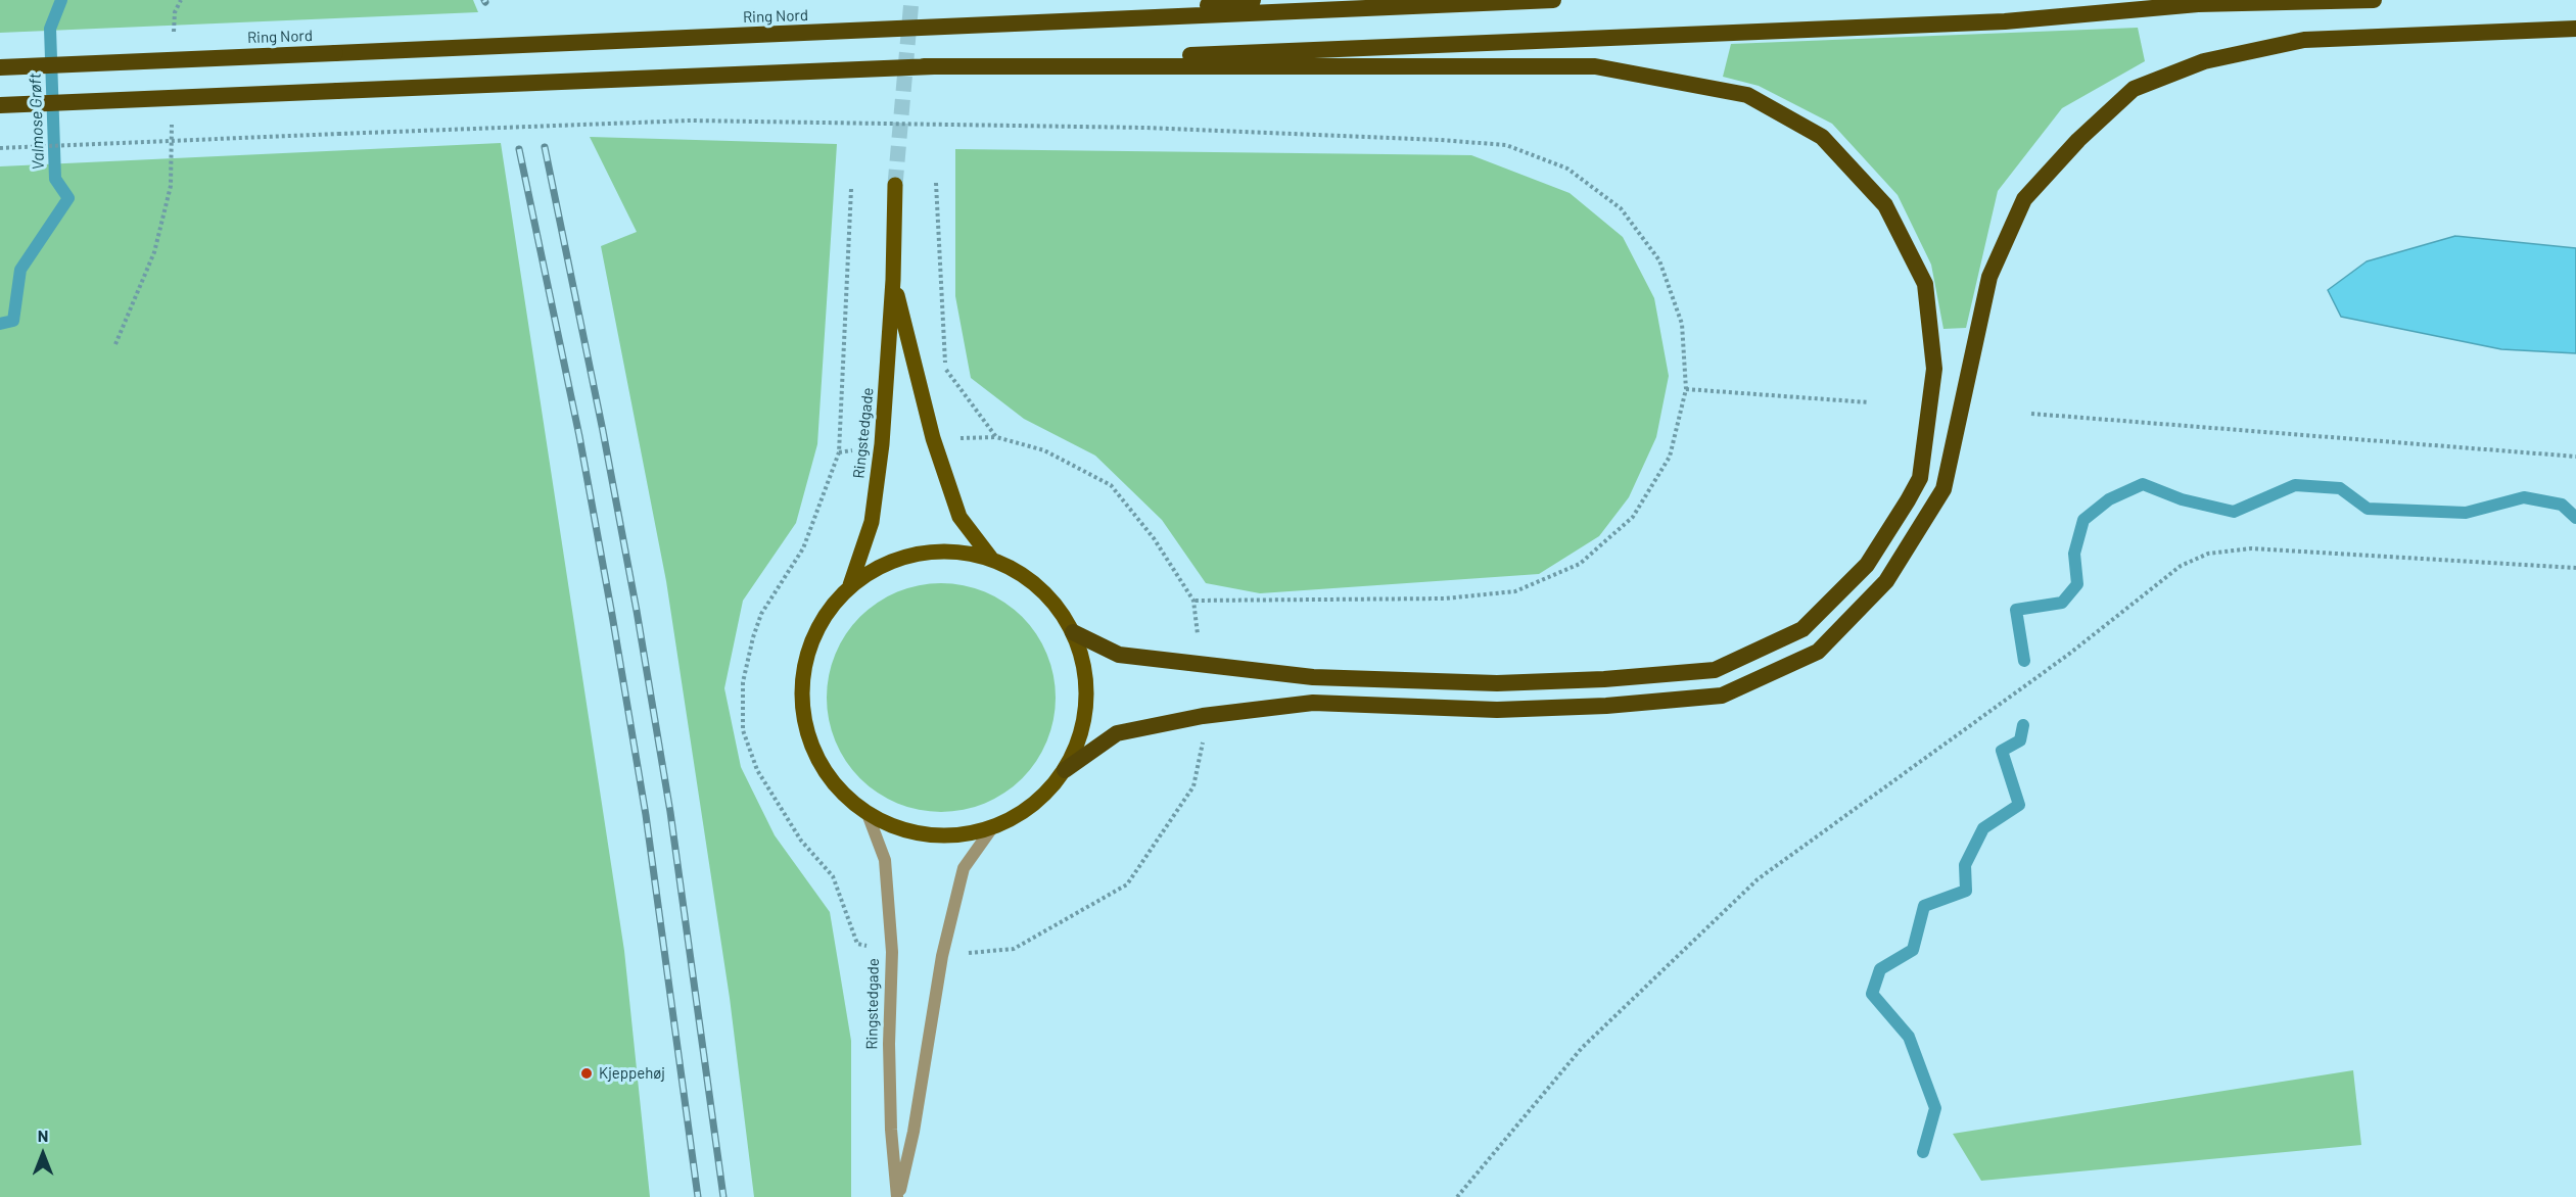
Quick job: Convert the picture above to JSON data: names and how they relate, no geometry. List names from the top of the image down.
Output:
{
  "streets": {
    "highway": ["Ring Nord"],
    "main road": ["Ringstedgade"]
  },
  "water": ["Valmose Grøft"],
  "places": ["Kjeppehøj"],
  "north": "top"
}
